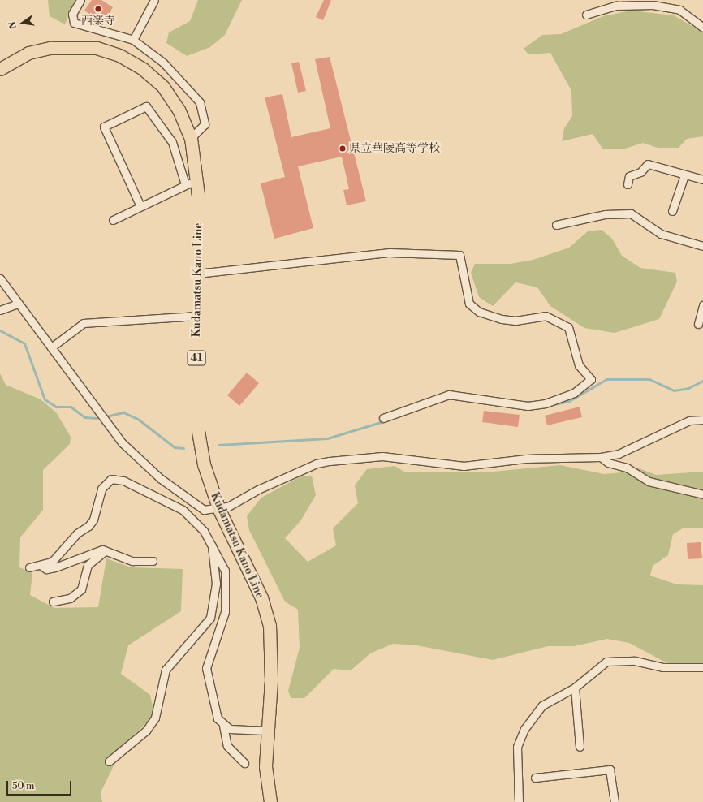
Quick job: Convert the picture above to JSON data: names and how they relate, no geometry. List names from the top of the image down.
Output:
{
  "streets": {
    "main road": ["Kudamatsu Kano Line", "41"]
  },
  "places": ["西楽寺", "県立華陵高等学校"],
  "scale_bar": "50 m",
  "north": "left"
}
